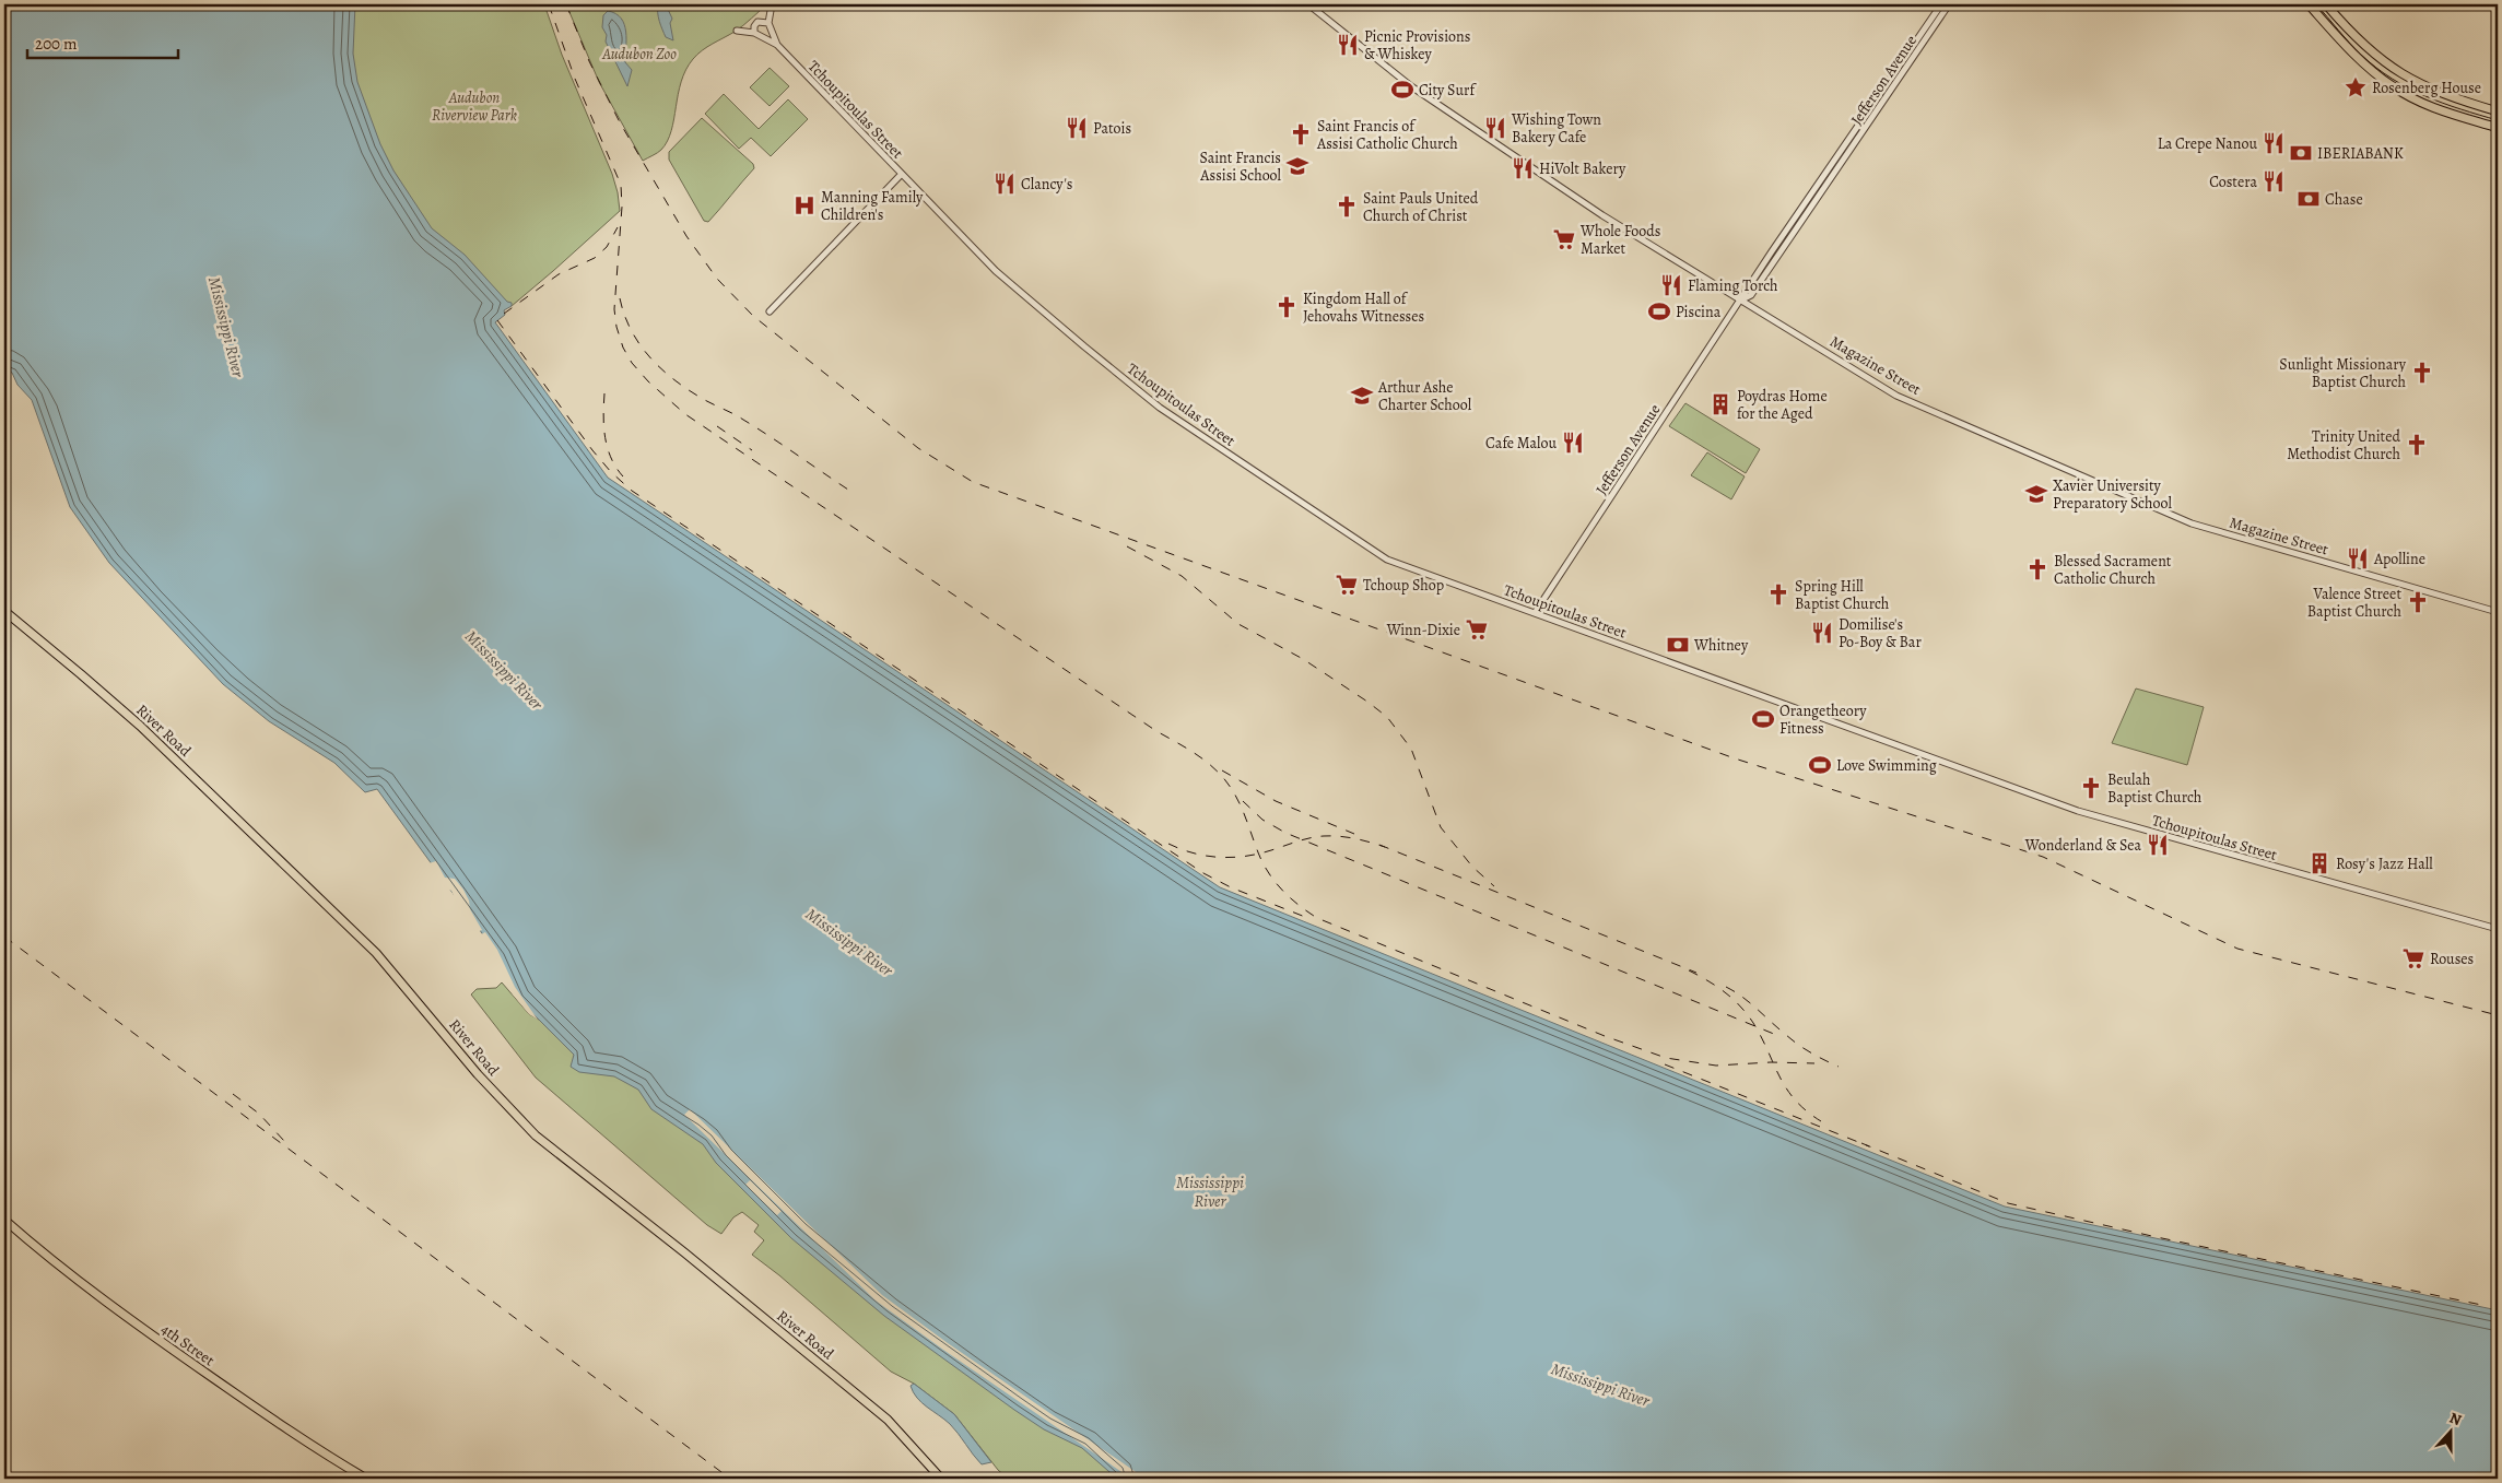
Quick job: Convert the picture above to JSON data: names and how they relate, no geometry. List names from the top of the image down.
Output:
{
  "streets": {
    "main road": ["River Road", "4th Street"],
    "street": ["Jefferson Avenue", "Tchoupitoulas Street", "Magazine Street"]
  },
  "crossings": [
    ["Jefferson Avenue", "Tchoupitoulas Street"],
    ["Jefferson Avenue", "Magazine Street"]
  ],
  "water": ["Mississippi River"],
  "parks": ["Audubon Zoo", "Audubon Riverview Park"],
  "places": {
    "restaurant": [
      "Picnic Provisions & Whiskey",
      "Patois",
      "Wishing Town Bakery Cafe",
      "La Crepe Nanou",
      "HiVolt Bakery",
      "Costera",
      "Clancy's",
      "Flaming Torch",
      "Cafe Malou",
      "Apolline",
      "Domilise's Po-Boy & Bar",
      "Wonderland & Sea"
    ],
    "place": ["Rosenberg House"],
    "sports": [
      "City Surf",
      "Piscina",
      "Orangetheory Fitness",
      "Love Swimming"
    ],
    "church": [
      "Saint Francis of Assisi Catholic Church",
      "Saint Pauls United Church of Christ",
      "Kingdom Hall of Jehovahs Witnesses",
      "Sunlight Missionary Baptist Church",
      "Trinity United Methodist Church",
      "Blessed Sacrament Catholic Church",
      "Spring Hill Baptist Church",
      "Valence Street Baptist Church",
      "Beulah Baptist Church"
    ],
    "bank": ["IBERIABANK", "Chase", "Whitney"],
    "school or university": ["Saint Francis Assisi School", "Arthur Ashe Charter School", "Xavier University Preparatory School"],
    "hospital": ["Manning Family Children's"],
    "supermarket": [
      "Whole Foods Market",
      "Tchoup Shop",
      "Winn-Dixie",
      "Rouses"
    ],
    "building": ["Poydras Home for the Aged", "Rosy's Jazz Hall"]
  },
  "scale_bar": "200 m",
  "north": "top"
}
